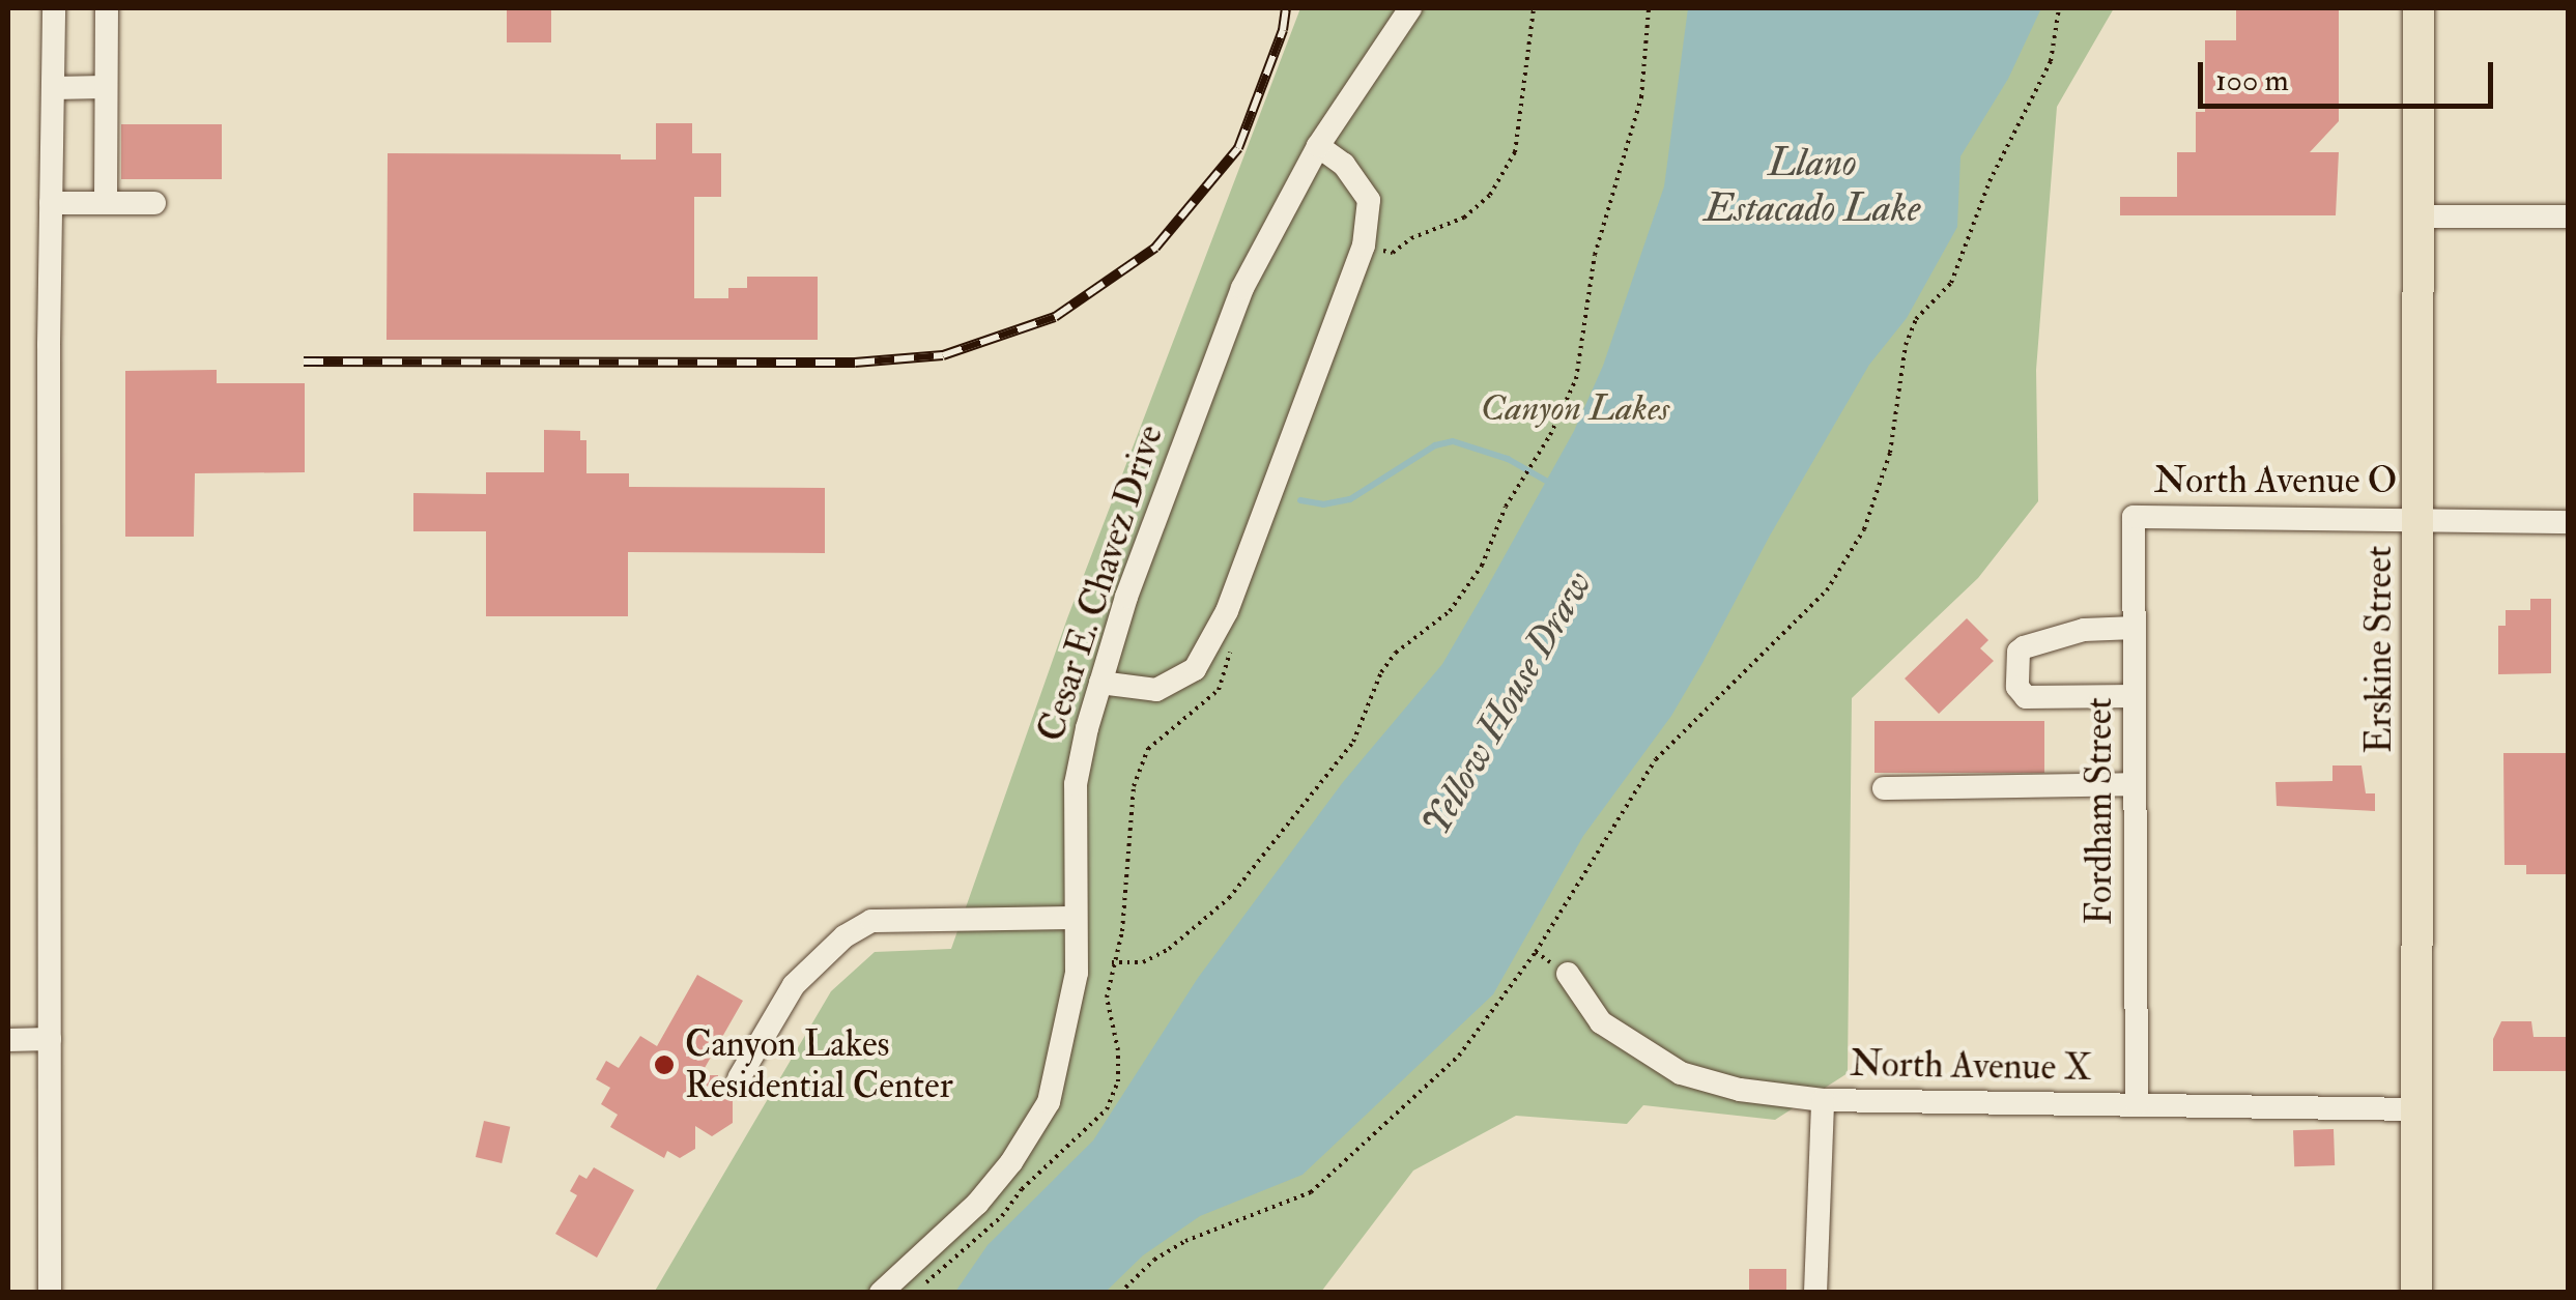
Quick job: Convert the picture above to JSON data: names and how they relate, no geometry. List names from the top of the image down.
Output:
{
  "streets": {
    "main road": ["Erskine Street"],
    "street": [
      "North Avenue O",
      "Cesar E. Chavez Drive",
      "Fordham Street",
      "North Avenue X"
    ]
  },
  "crossings": [
    ["North Avenue O", "Erskine Street"],
    ["North Avenue O", "Fordham Street"],
    ["Erskine Street", "North Avenue X"],
    ["Fordham Street", "North Avenue X"]
  ],
  "water": ["Llano Estacado Lake", "Yellow House Draw"],
  "parks": ["Canyon Lakes"],
  "places": ["Canyon Lakes Residential Center"],
  "scale_bar": "100 m"
}
